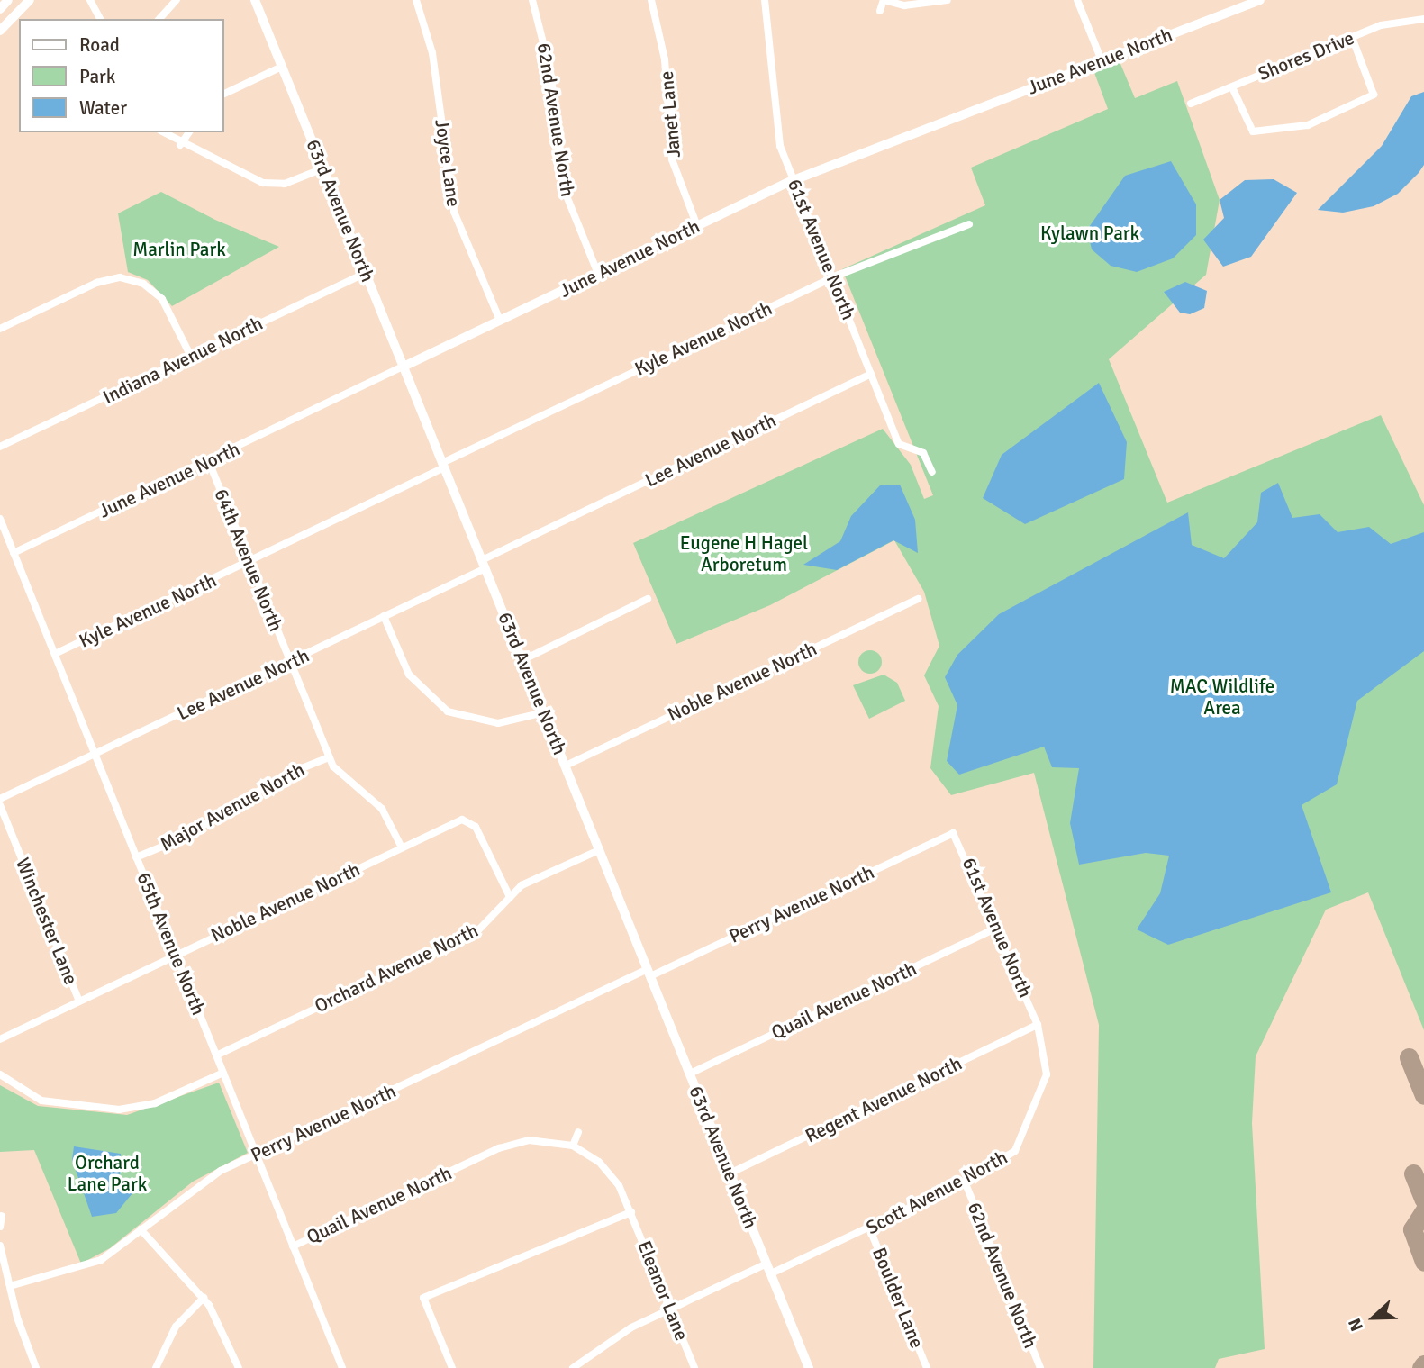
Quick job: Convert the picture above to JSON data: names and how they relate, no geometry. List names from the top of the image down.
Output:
{
  "streets": {
    "street": [
      "Shores Drive",
      "June Avenue North",
      "Janet Lane",
      "62nd Avenue North",
      "Joyce Lane",
      "63rd Avenue North",
      "61st Avenue North",
      "Kyle Avenue North",
      "Indiana Avenue North",
      "Lee Avenue North",
      "64th Avenue North",
      "Noble Avenue North",
      "Major Avenue North",
      "Perry Avenue North",
      "Winchester Lane",
      "65th Avenue North",
      "Orchard Avenue North",
      "Quail Avenue North",
      "Regent Avenue North",
      "Scott Avenue North",
      "Eleanor Lane",
      "Boulder Lane"
    ]
  },
  "crossings": [
    ["June Avenue North", "Janet Lane"],
    ["June Avenue North", "62nd Avenue North"],
    ["June Avenue North", "Joyce Lane"],
    ["June Avenue North", "63rd Avenue North"],
    ["June Avenue North", "61st Avenue North"],
    ["June Avenue North", "64th Avenue North"],
    ["June Avenue North", "65th Avenue North"],
    ["62nd Avenue North", "Scott Avenue North"],
    ["63rd Avenue North", "Kyle Avenue North"],
    ["63rd Avenue North", "Indiana Avenue North"],
    ["63rd Avenue North", "Lee Avenue North"],
    ["63rd Avenue North", "Noble Avenue North"],
    ["63rd Avenue North", "Perry Avenue North"],
    ["63rd Avenue North", "Orchard Avenue North"],
    ["63rd Avenue North", "Quail Avenue North"],
    ["63rd Avenue North", "Regent Avenue North"],
    ["63rd Avenue North", "Scott Avenue North"],
    ["61st Avenue North", "Kyle Avenue North"],
    ["61st Avenue North", "Lee Avenue North"],
    ["61st Avenue North", "Perry Avenue North"],
    ["61st Avenue North", "Quail Avenue North"],
    ["61st Avenue North", "Regent Avenue North"],
    ["61st Avenue North", "Scott Avenue North"],
    ["Kyle Avenue North", "64th Avenue North"],
    ["Kyle Avenue North", "65th Avenue North"],
    ["Lee Avenue North", "64th Avenue North"],
    ["Lee Avenue North", "65th Avenue North"],
    ["64th Avenue North", "Noble Avenue North"],
    ["64th Avenue North", "Major Avenue North"],
    ["Noble Avenue North", "Winchester Lane"],
    ["Noble Avenue North", "65th Avenue North"],
    ["Noble Avenue North", "Orchard Avenue North"],
    ["Major Avenue North", "65th Avenue North"],
    ["Perry Avenue North", "65th Avenue North"],
    ["65th Avenue North", "Orchard Avenue North"],
    ["65th Avenue North", "Quail Avenue North"],
    ["Quail Avenue North", "Eleanor Lane"],
    ["Regent Avenue North", "Scott Avenue North"],
    ["Scott Avenue North", "Boulder Lane"]
  ],
  "parks": [
    "Kylawn Park",
    "Marlin Park",
    "Eugene H Hagel Arboretum",
    "MAC Wildlife Area",
    "Orchard Lane Park"
  ],
  "legend": ["Road", "Park", "Water"],
  "north": "left"
}
